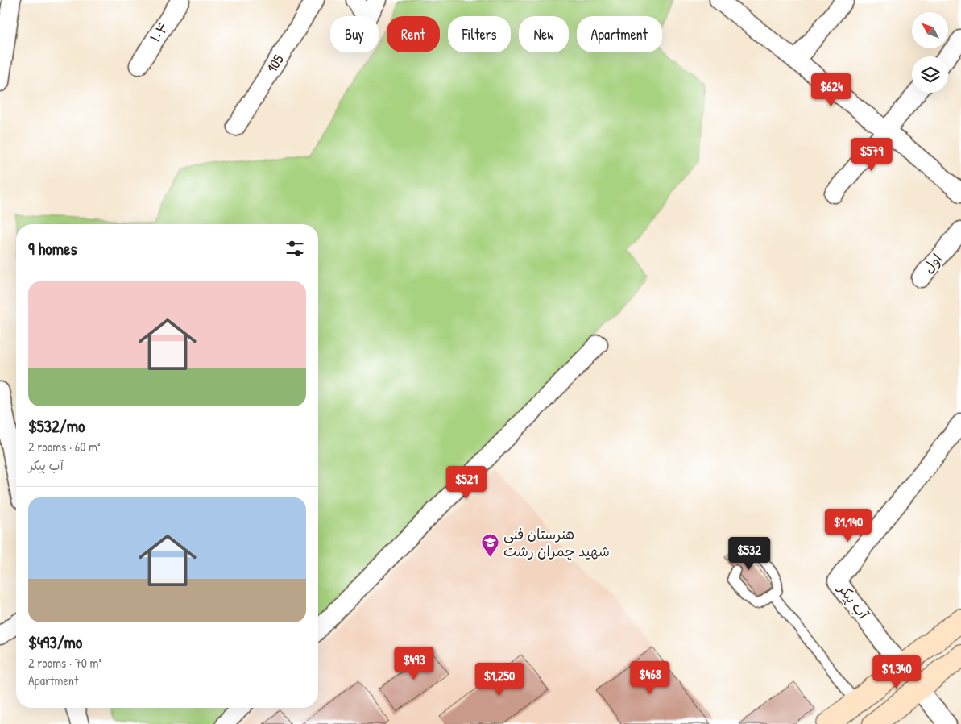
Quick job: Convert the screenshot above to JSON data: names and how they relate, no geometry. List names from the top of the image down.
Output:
{
  "streets": {
    "street": [
      "۱۰۴",
      "105",
      "اول",
      "آب پیکر"
    ]
  },
  "places": {
    "school or university": ["هنرستان فنی شهید چمران رشت"]
  },
  "north": "top left",
  "page": {
    "chip": [
      "Buy",
      "Rent",
      "Filters",
      "New",
      "Apartment"
    ],
    "price": [
      "$624",
      "$579",
      "$521",
      "$1,140",
      "$532",
      "$493",
      "$1,340",
      "$468",
      "$1,250"
    ],
    "heading": "9 homes",
    "list": [
      {
        "name": "$532/mo",
        "note": "2 rooms · 60 m² · آب پیکر"
      },
      {
        "name": "$493/mo",
        "note": "2 rooms · 70 m² · Apartment"
      }
    ]
  }
}
